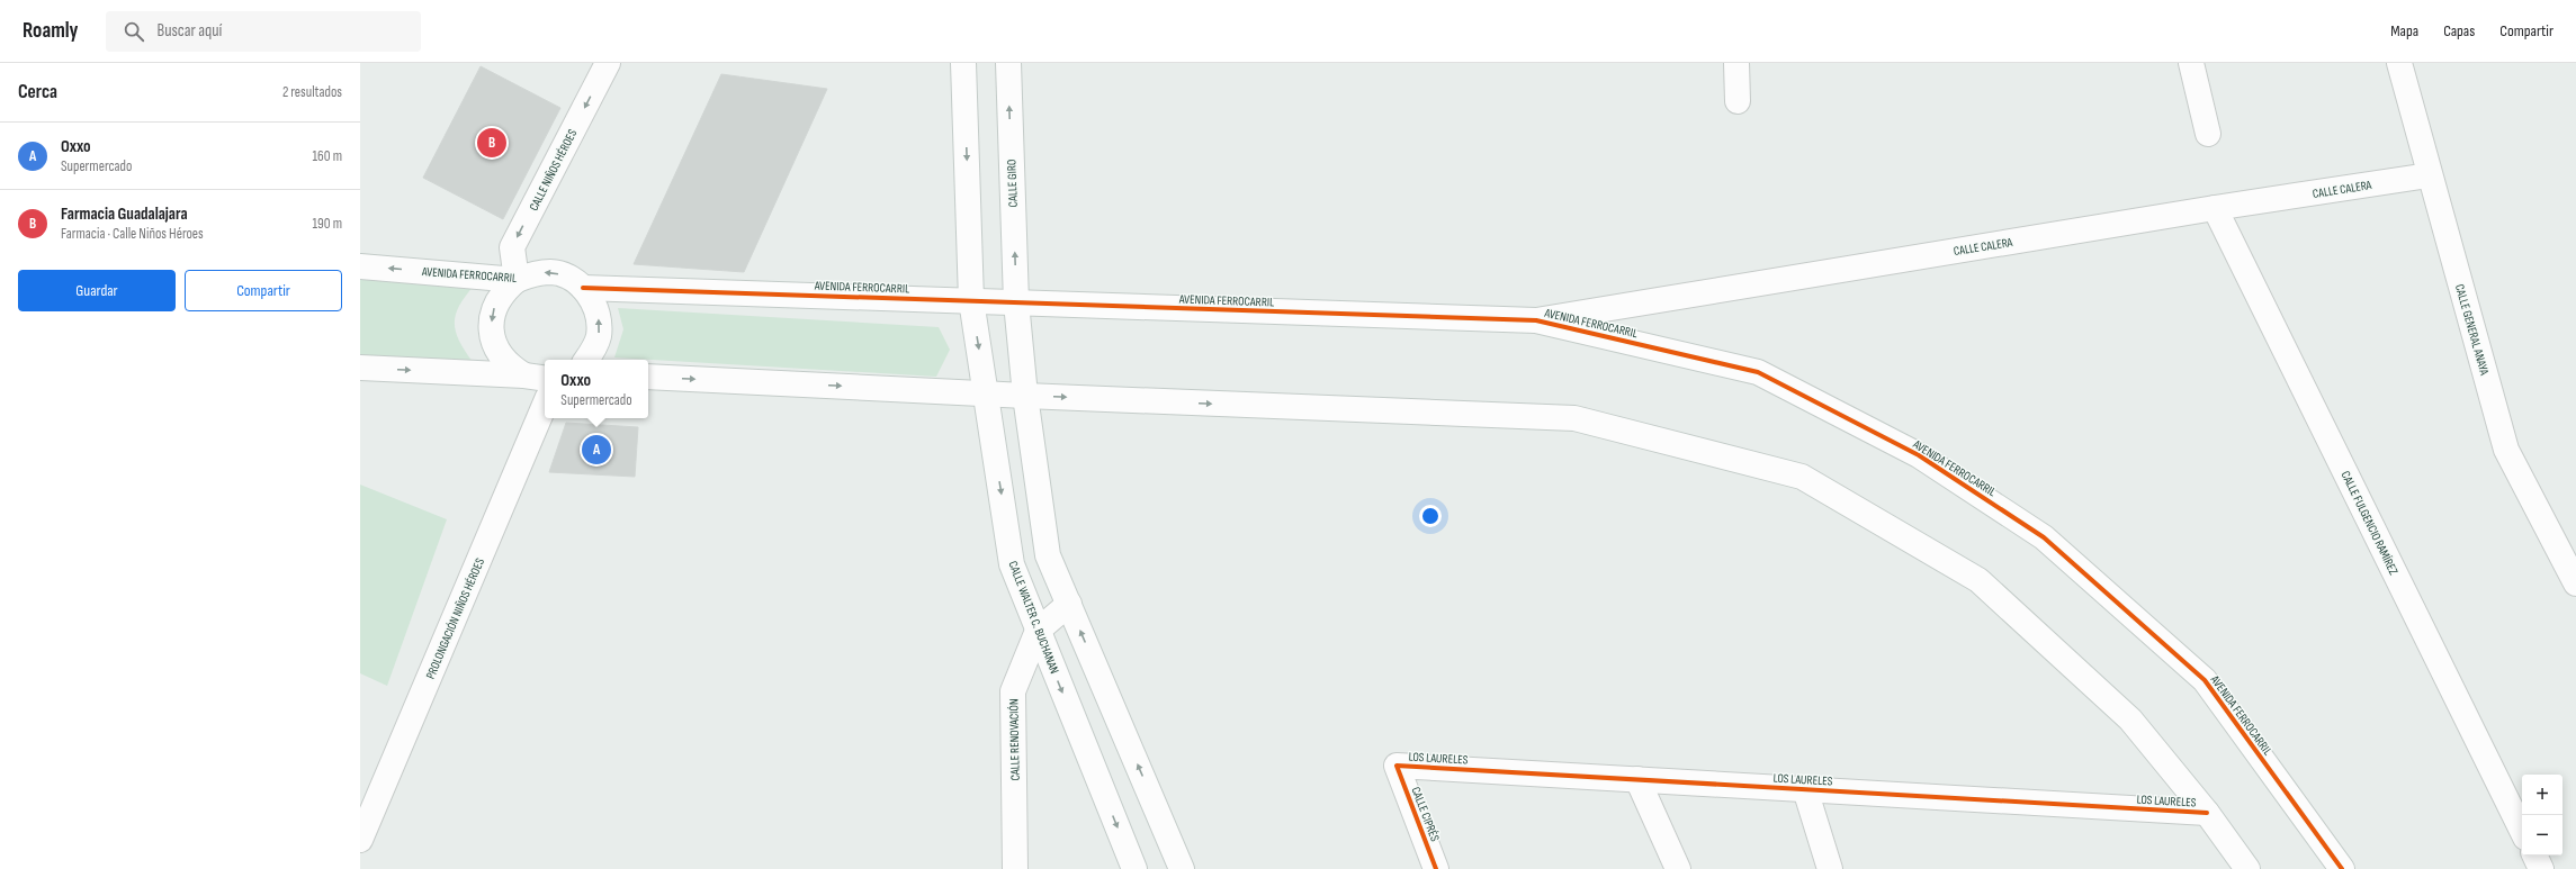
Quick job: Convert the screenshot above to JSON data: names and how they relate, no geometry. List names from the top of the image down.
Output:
{
  "streets": {
    "street": [
      "CALLE NIÑOS HÉROES",
      "CALLE GIRO",
      "CALLE CALERA",
      "AVENIDA FERROCARRIL",
      "CALLE GENERAL ANAYA",
      "CALLE FULGENCIO RAMÍREZ",
      "CALLE WALTER C. BUCHANAN",
      "PROLONGACIÓN NIÑOS HÉROES",
      "CALLE RENOVACIÓN",
      "LOS LAURELES",
      "CALLE CIPRÉS"
    ]
  },
  "crossings": [
    ["CALLE NIÑOS HÉROES", "AVENIDA FERROCARRIL"],
    ["CALLE GIRO", "AVENIDA FERROCARRIL"],
    ["CALLE CALERA", "AVENIDA FERROCARRIL"],
    ["CALLE CALERA", "CALLE GENERAL ANAYA"],
    ["CALLE CALERA", "CALLE FULGENCIO RAMÍREZ"],
    ["AVENIDA FERROCARRIL", "CALLE WALTER C. BUCHANAN"],
    ["CALLE WALTER C. BUCHANAN", "CALLE RENOVACIÓN"],
    ["LOS LAURELES", "CALLE CIPRÉS"]
  ],
  "one_way": ["CALLE NIÑOS HÉROES"],
  "page": {
    "header": "Roamly",
    "search": "Buscar aquí",
    "nav": ["Mapa", "Capas", "Compartir"],
    "heading": ["Cerca", "2 resultados"],
    "list": [
      {
        "mark": "A",
        "name": "Oxxo",
        "note": "Supermercado",
        "value": "160 m"
      },
      {
        "mark": "B",
        "name": "Farmacia Guadalajara",
        "note": "Farmacia · Calle Niños Héroes",
        "value": "190 m"
      }
    ],
    "pins": ["B", "A"],
    "buttons": ["Guardar", "Compartir"],
    "popup": ["Oxxo", "Supermercado"],
    "map_buttons": ["+", "−"]
  }
}
